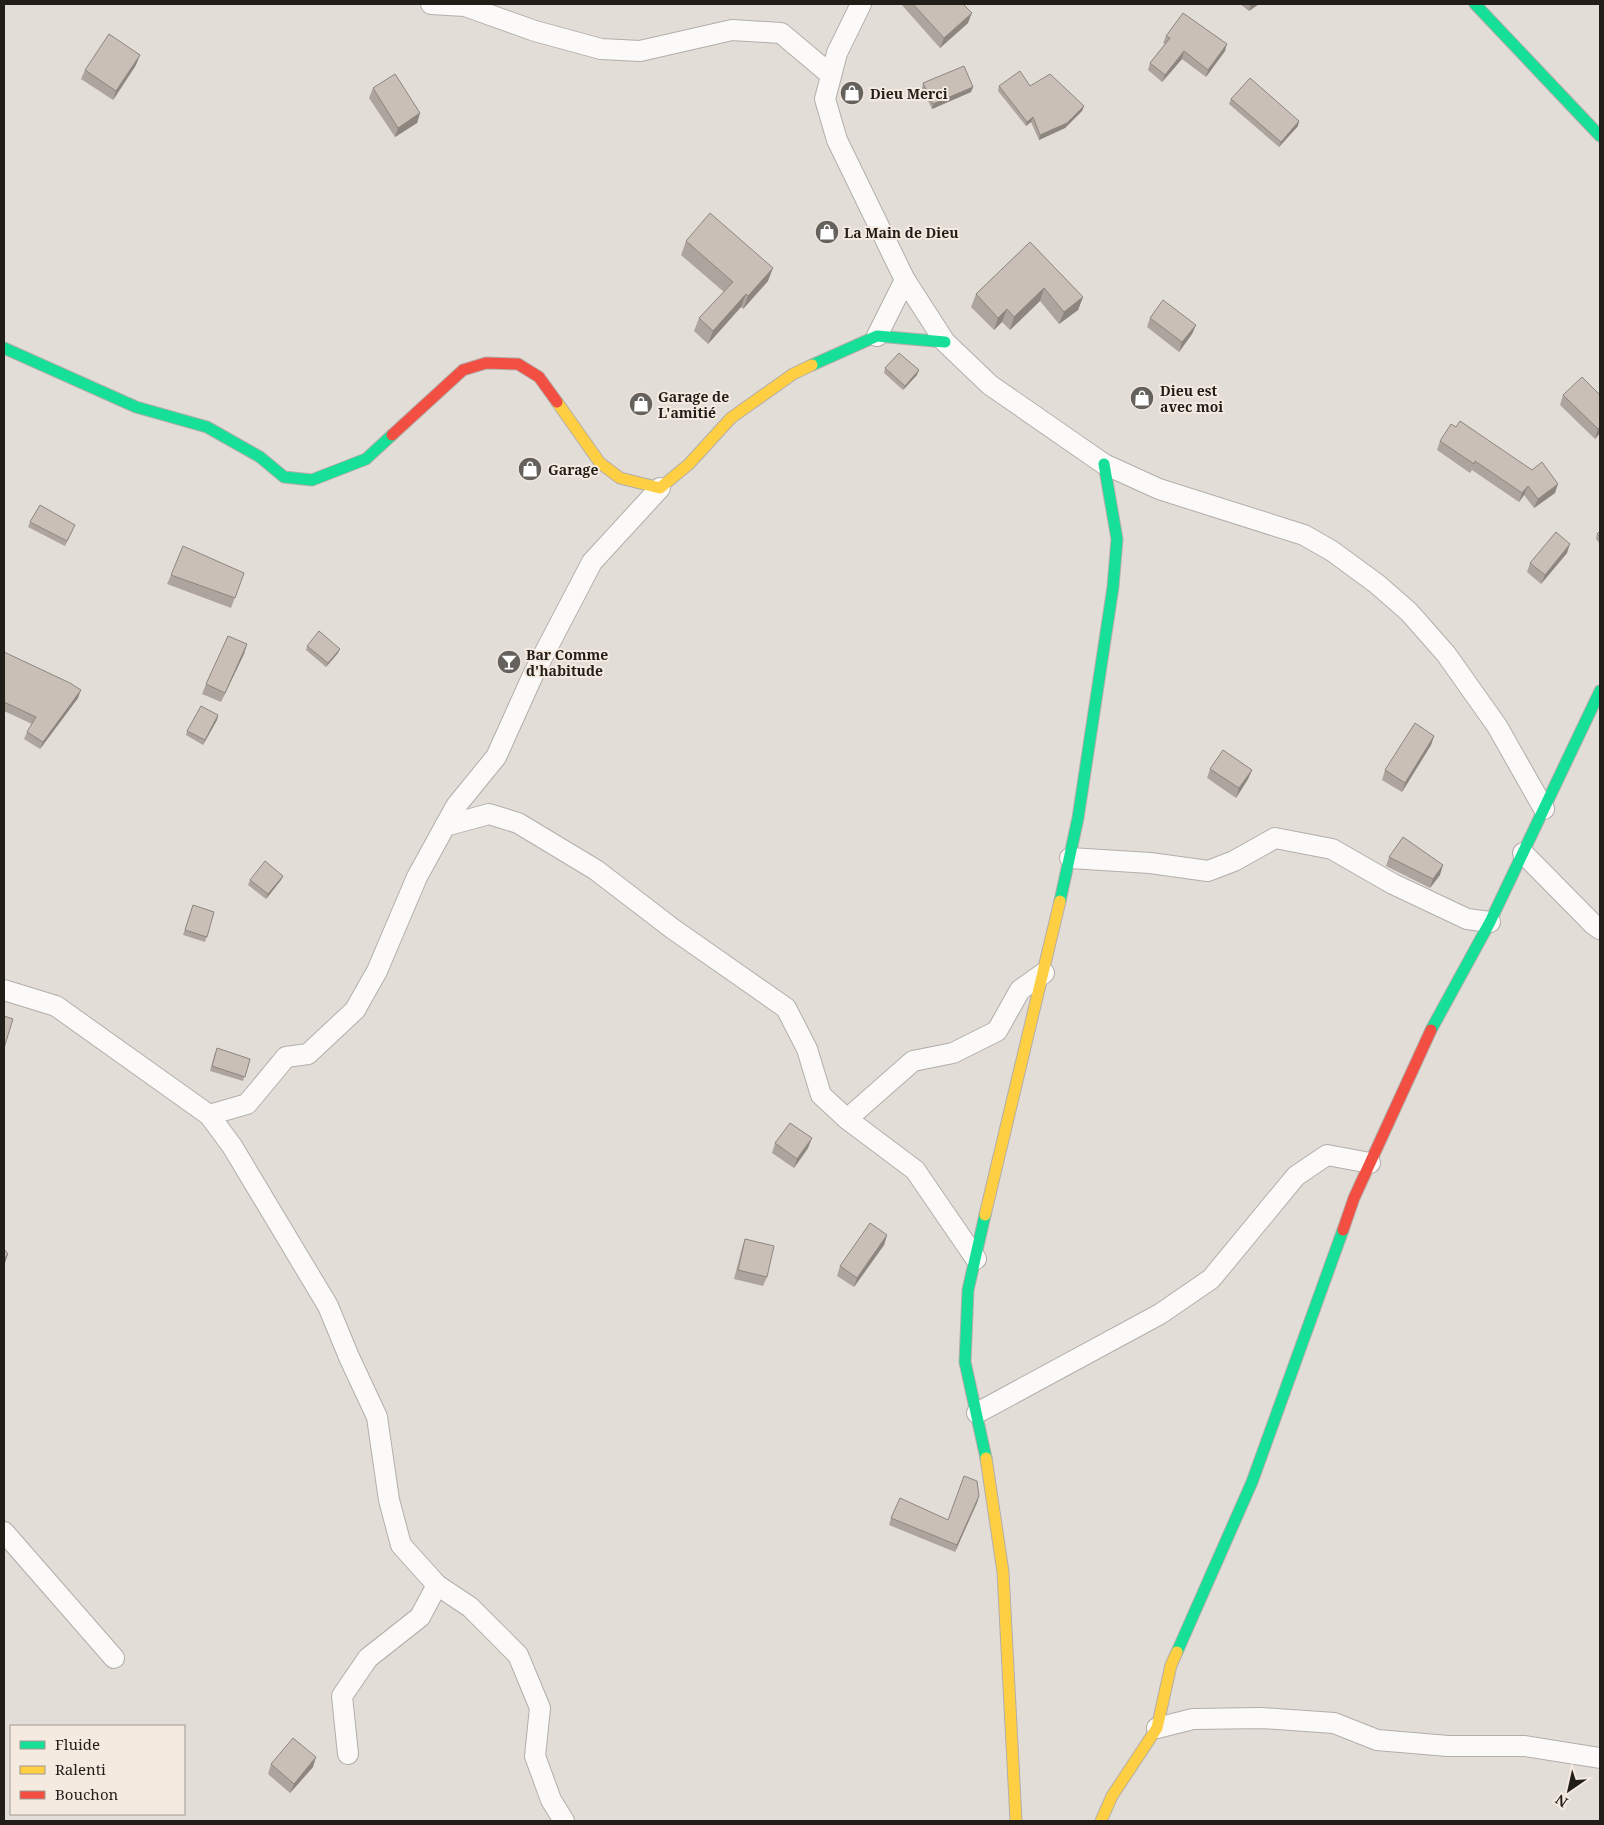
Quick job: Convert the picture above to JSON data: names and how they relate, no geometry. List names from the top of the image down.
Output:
{
  "places": {
    "shop": [
      "Dieu Merci",
      "La Main de Dieu",
      "Dieu est avec moi",
      "Garage de L'amitié",
      "Garage"
    ],
    "bar": ["Bar Comme d'habitude"]
  },
  "legend": ["Fluide", "Ralenti", "Bouchon"],
  "north": "bottom left"
}
